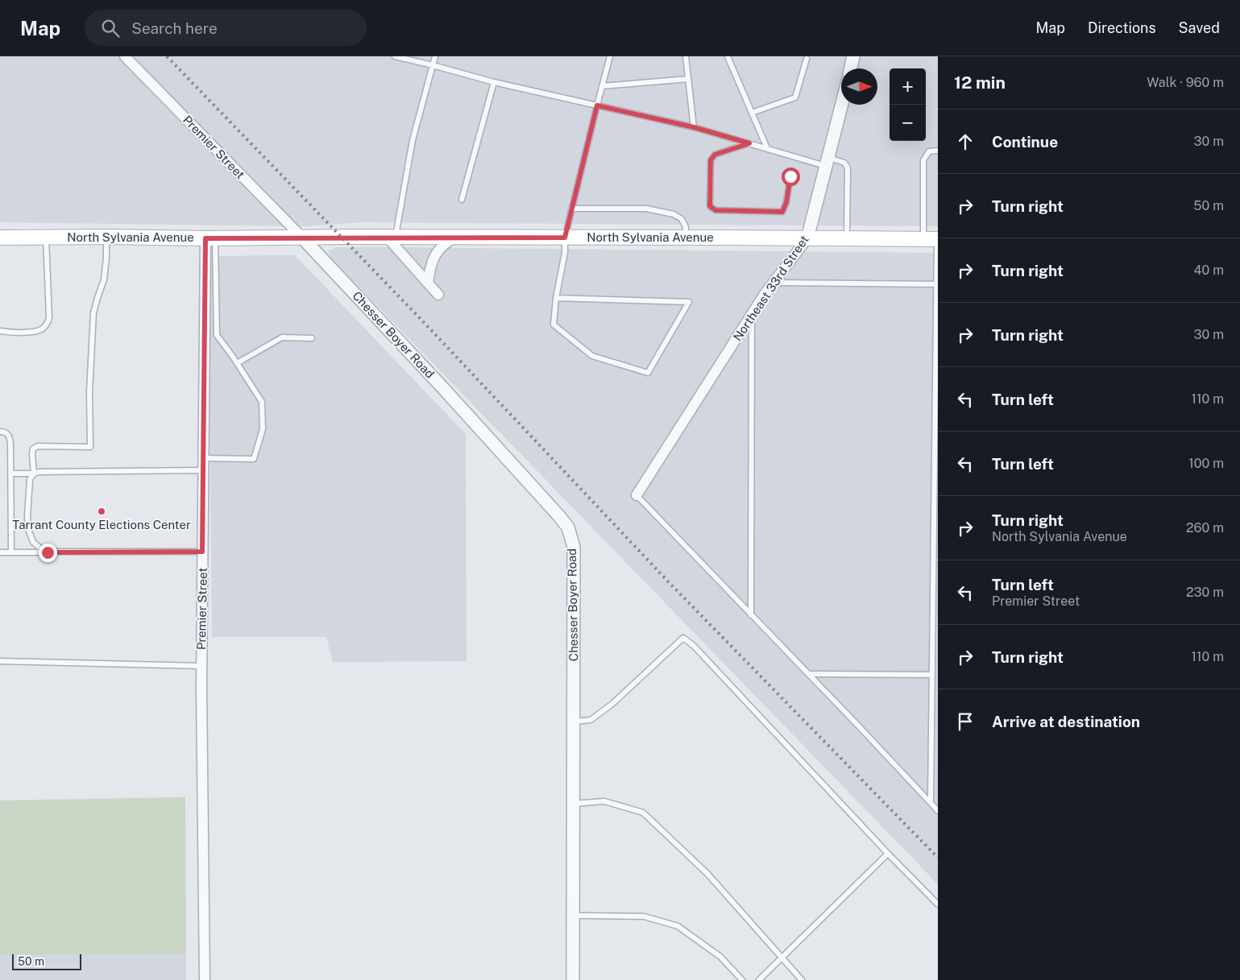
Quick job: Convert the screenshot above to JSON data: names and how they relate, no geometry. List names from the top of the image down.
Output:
{
  "streets": {
    "main road": ["North Sylvania Avenue"],
    "street": ["Premier Street", "Northeast 33rd Street", "Chesser Boyer Road"]
  },
  "crossings": [
    ["Premier Street", "North Sylvania Avenue"],
    ["Premier Street", "Chesser Boyer Road"],
    ["North Sylvania Avenue", "Northeast 33rd Street"],
    ["North Sylvania Avenue", "Chesser Boyer Road"]
  ],
  "places": ["Tarrant County Elections Center"],
  "scale_bar": "50 m",
  "north": "right",
  "page": {
    "header": "Map",
    "search": "Search here",
    "nav": ["Map", "Directions", "Saved"],
    "heading": ["12 min", "Walk · 960 m"],
    "map_buttons": ["+", "−"],
    "list": [
      ["Continue", "30 m"],
      ["Turn right", "50 m"],
      ["Turn right", "40 m"],
      ["Turn right", "30 m"],
      ["Turn left", "110 m"],
      ["Turn left", "100 m"],
      ["Turn right", "North Sylvania Avenue", "260 m"],
      ["Turn left", "Premier Street", "230 m"],
      ["Turn right", "110 m"],
      "Arrive at destination"
    ],
    "scale": "50 m"
  }
}
